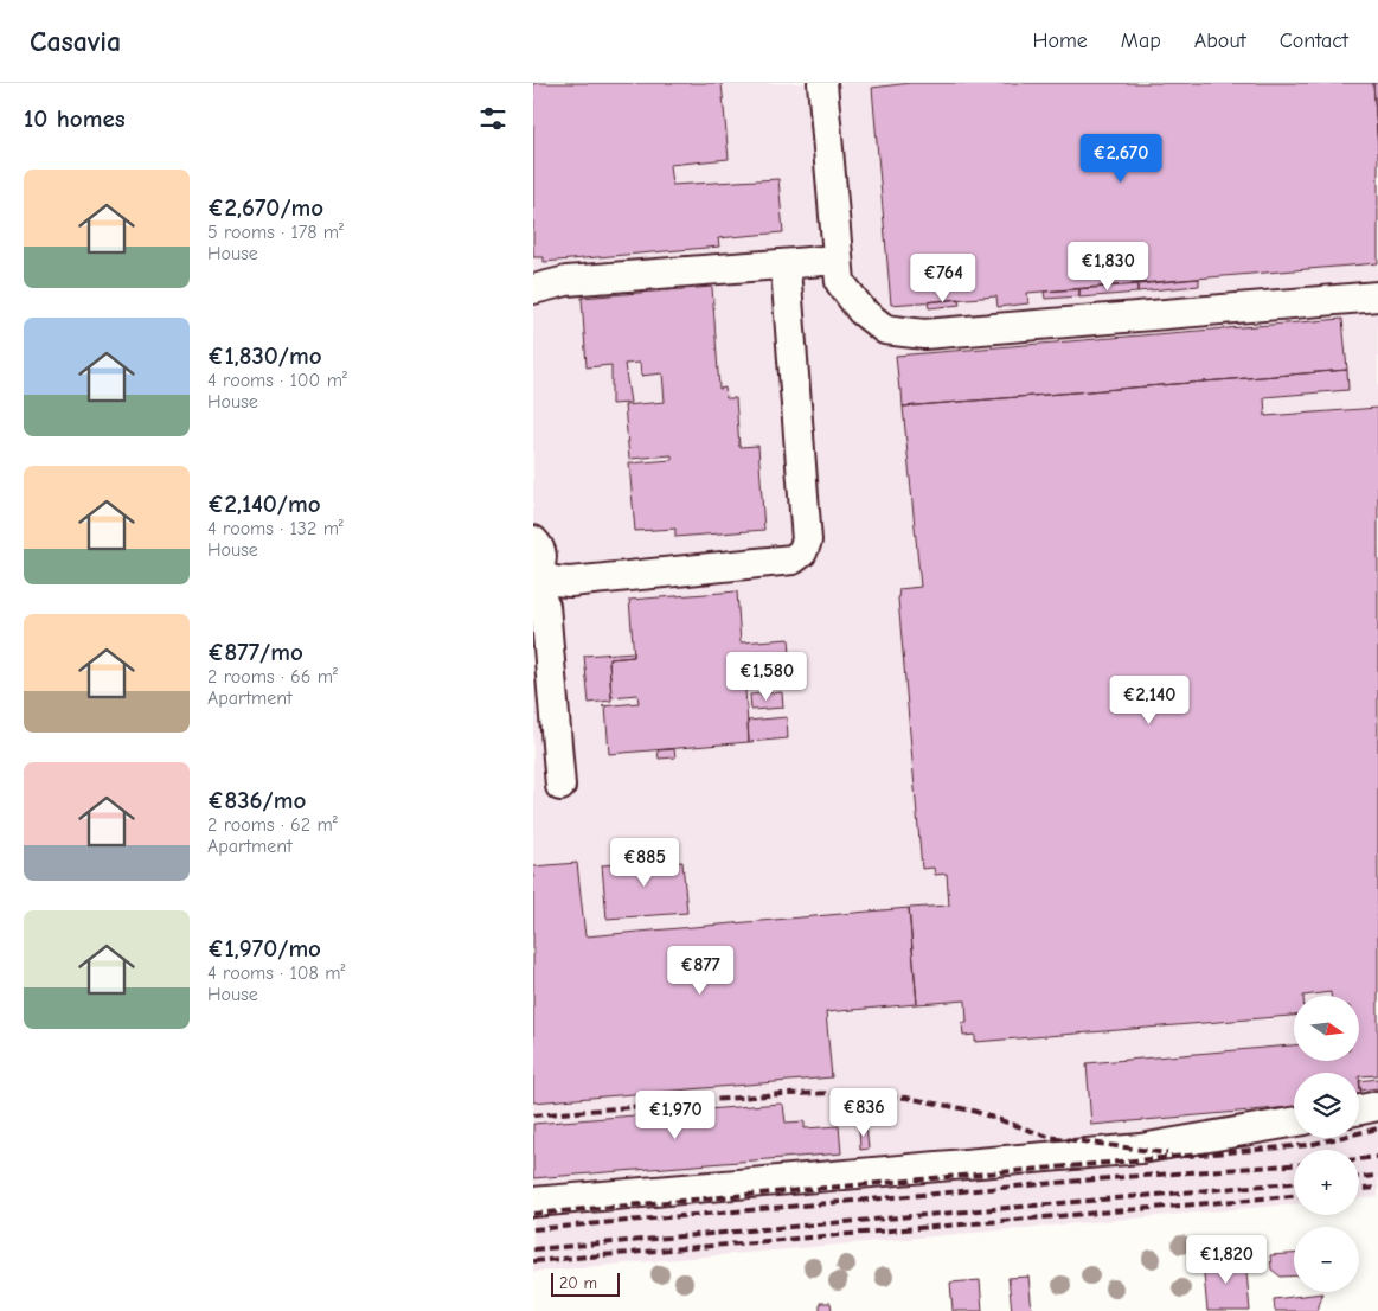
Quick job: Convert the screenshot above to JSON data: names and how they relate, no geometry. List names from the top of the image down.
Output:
{
  "scale_bar": "20 m",
  "north": "right",
  "page": {
    "header": "Casavia",
    "nav": [
      "Home",
      "Map",
      "About",
      "Contact"
    ],
    "heading": "10 homes",
    "price": [
      "€2,670",
      "€1,830",
      "€764",
      "€1,580",
      "€2,140",
      "€885",
      "€877",
      "€836",
      "€1,970",
      "€1,820"
    ],
    "list": [
      {
        "name": "€2,670/mo",
        "note": "5 rooms · 178 m² · House"
      },
      {
        "name": "€1,830/mo",
        "note": "4 rooms · 100 m² · House"
      },
      {
        "name": "€2,140/mo",
        "note": "4 rooms · 132 m² · House"
      },
      {
        "name": "€877/mo",
        "note": "2 rooms · 66 m² · Apartment"
      },
      {
        "name": "€836/mo",
        "note": "2 rooms · 62 m² · Apartment"
      },
      {
        "name": "€1,970/mo",
        "note": "4 rooms · 108 m² · House"
      }
    ],
    "map_buttons": ["+", "−"],
    "scale": "20 m"
  }
}
